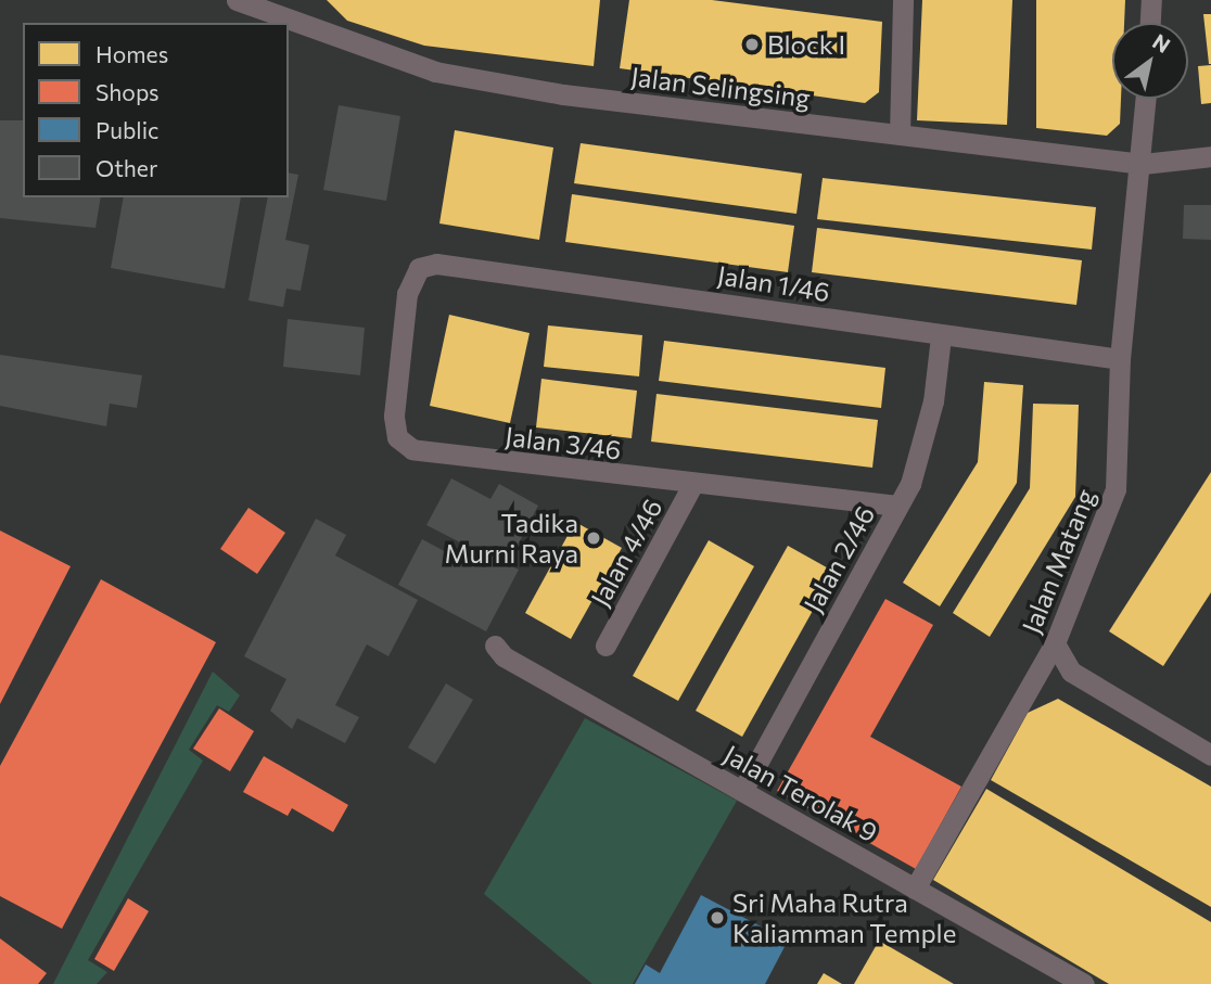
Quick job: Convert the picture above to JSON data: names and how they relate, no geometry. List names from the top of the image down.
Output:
{
  "streets": {
    "street": [
      "Jalan Selingsing",
      "Jalan 1/46",
      "Jalan 3/46",
      "Jalan 4/46",
      "Jalan 2/46",
      "Jalan Matang",
      "Jalan Terolak 9"
    ]
  },
  "crossings": [
    ["Jalan Selingsing", "Jalan Matang"],
    ["Jalan 1/46", "Jalan 3/46"],
    ["Jalan 1/46", "Jalan 2/46"],
    ["Jalan 1/46", "Jalan Matang"],
    ["Jalan 3/46", "Jalan 4/46"],
    ["Jalan 3/46", "Jalan 2/46"],
    ["Jalan 2/46", "Jalan Terolak 9"],
    ["Jalan Matang", "Jalan Terolak 9"]
  ],
  "places": ["Block I", "Tadika Murni Raya", "Sri Maha Rutra Kaliamman Temple"],
  "legend": [
    "Homes",
    "Shops",
    "Public",
    "Other"
  ],
  "north": "top right"
}
